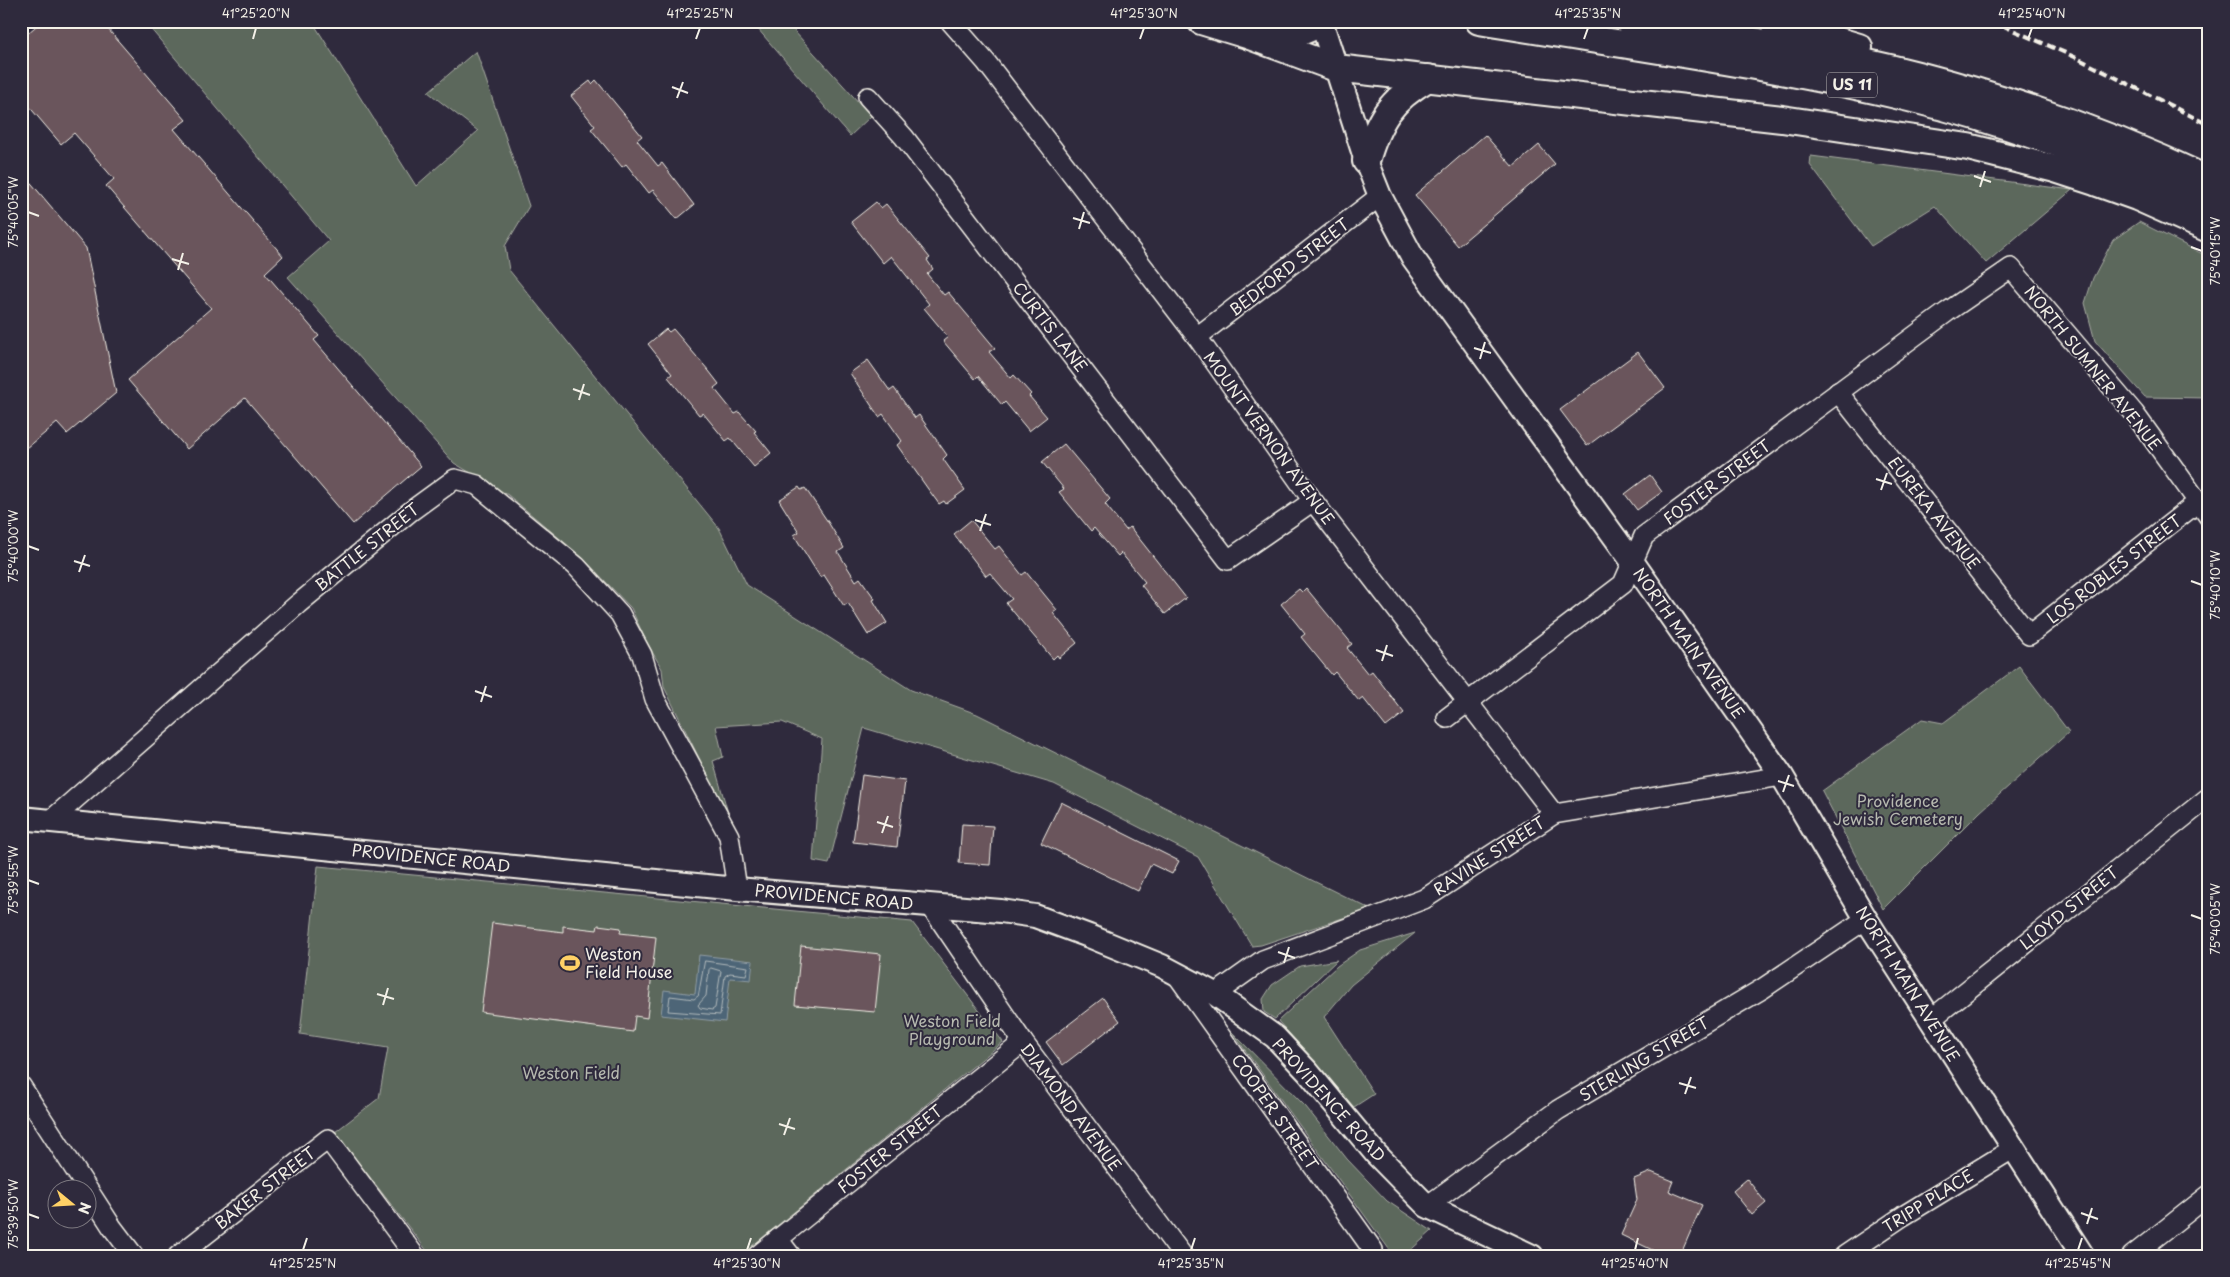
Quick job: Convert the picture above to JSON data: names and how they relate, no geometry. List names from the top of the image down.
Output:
{
  "streets": {
    "highway": ["US 11"],
    "main road": ["NORTH MAIN AVENUE", "PROVIDENCE ROAD"],
    "street": [
      "BEDFORD STREET",
      "CURTIS LANE",
      "NORTH SUMNER AVENUE",
      "MOUNT VERNON AVENUE",
      "FOSTER STREET",
      "EUREKA AVENUE",
      "BATTLE STREET",
      "LOS ROBLES STREET",
      "RAVINE STREET",
      "LLOYD STREET",
      "STERLING STREET",
      "DIAMOND AVENUE",
      "COOPER STREET",
      "BAKER STREET",
      "TRIPP PLACE"
    ]
  },
  "crossings": [
    ["BEDFORD STREET", "MOUNT VERNON AVENUE"],
    ["BEDFORD STREET", "NORTH MAIN AVENUE"],
    ["CURTIS LANE", "MOUNT VERNON AVENUE"],
    ["NORTH SUMNER AVENUE", "FOSTER STREET"],
    ["NORTH SUMNER AVENUE", "LOS ROBLES STREET"],
    ["MOUNT VERNON AVENUE", "FOSTER STREET"],
    ["MOUNT VERNON AVENUE", "RAVINE STREET"],
    ["FOSTER STREET", "EUREKA AVENUE"],
    ["FOSTER STREET", "NORTH MAIN AVENUE"],
    ["FOSTER STREET", "DIAMOND AVENUE"],
    ["EUREKA AVENUE", "LOS ROBLES STREET"],
    ["BATTLE STREET", "PROVIDENCE ROAD"],
    ["NORTH MAIN AVENUE", "RAVINE STREET"],
    ["NORTH MAIN AVENUE", "LLOYD STREET"],
    ["NORTH MAIN AVENUE", "STERLING STREET"],
    ["NORTH MAIN AVENUE", "TRIPP PLACE"],
    ["RAVINE STREET", "PROVIDENCE ROAD"],
    ["PROVIDENCE ROAD", "STERLING STREET"],
    ["PROVIDENCE ROAD", "DIAMOND AVENUE"],
    ["PROVIDENCE ROAD", "COOPER STREET"]
  ],
  "parks": ["Providence Jewish Cemetery", "Weston Field Playground", "Weston Field"],
  "places": {
    "sports": ["Weston Field House"]
  },
  "north": "right",
  "coordinates": [
    "41°25'20\"N",
    "41°25'25\"N",
    "41°25'30\"N",
    "41°25'35\"N",
    "41°25'40\"N",
    "75°40'05\"W",
    "75°40'15\"W",
    "75°40'00\"W",
    "75°40'10\"W",
    "75°39'55\"W",
    "75°39'50\"W",
    "41°25'45\"N"
  ]
}
